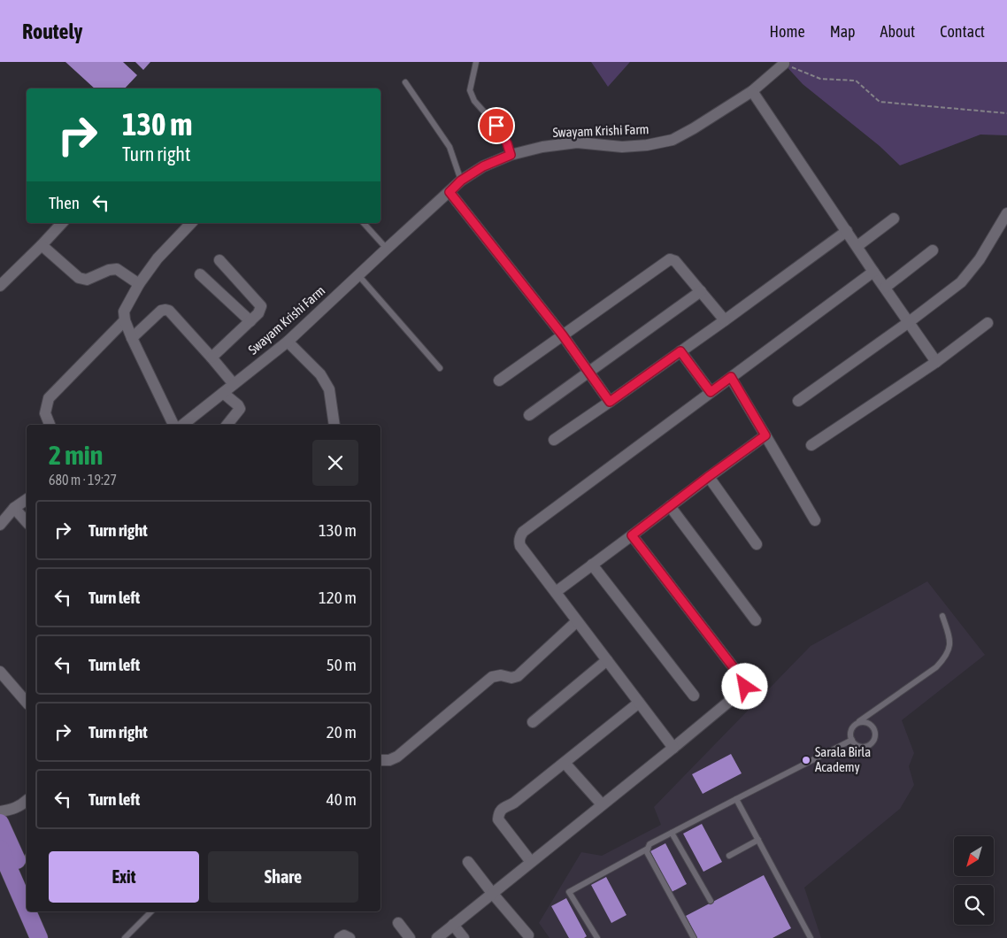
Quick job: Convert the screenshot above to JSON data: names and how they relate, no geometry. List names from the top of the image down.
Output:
{
  "streets": {
    "street": ["Swayam Krishi Farm"]
  },
  "places": ["Sarala Birla Academy"],
  "north": "bottom left",
  "page": {
    "header": "Routely",
    "nav": [
      "Home",
      "Map",
      "About",
      "Contact"
    ],
    "turn": ["130 m", "Turn right"],
    "then": "Then",
    "heading": ["2 min", "680 m · 19:27"],
    "list": [
      {
        "name": "Turn right",
        "value": "130 m"
      },
      {
        "name": "Turn left",
        "value": "120 m"
      },
      {
        "name": "Turn left",
        "value": "50 m"
      },
      {
        "name": "Turn right",
        "value": "20 m"
      },
      {
        "name": "Turn left",
        "value": "40 m"
      }
    ],
    "buttons": ["Exit", "Share"]
  }
}
